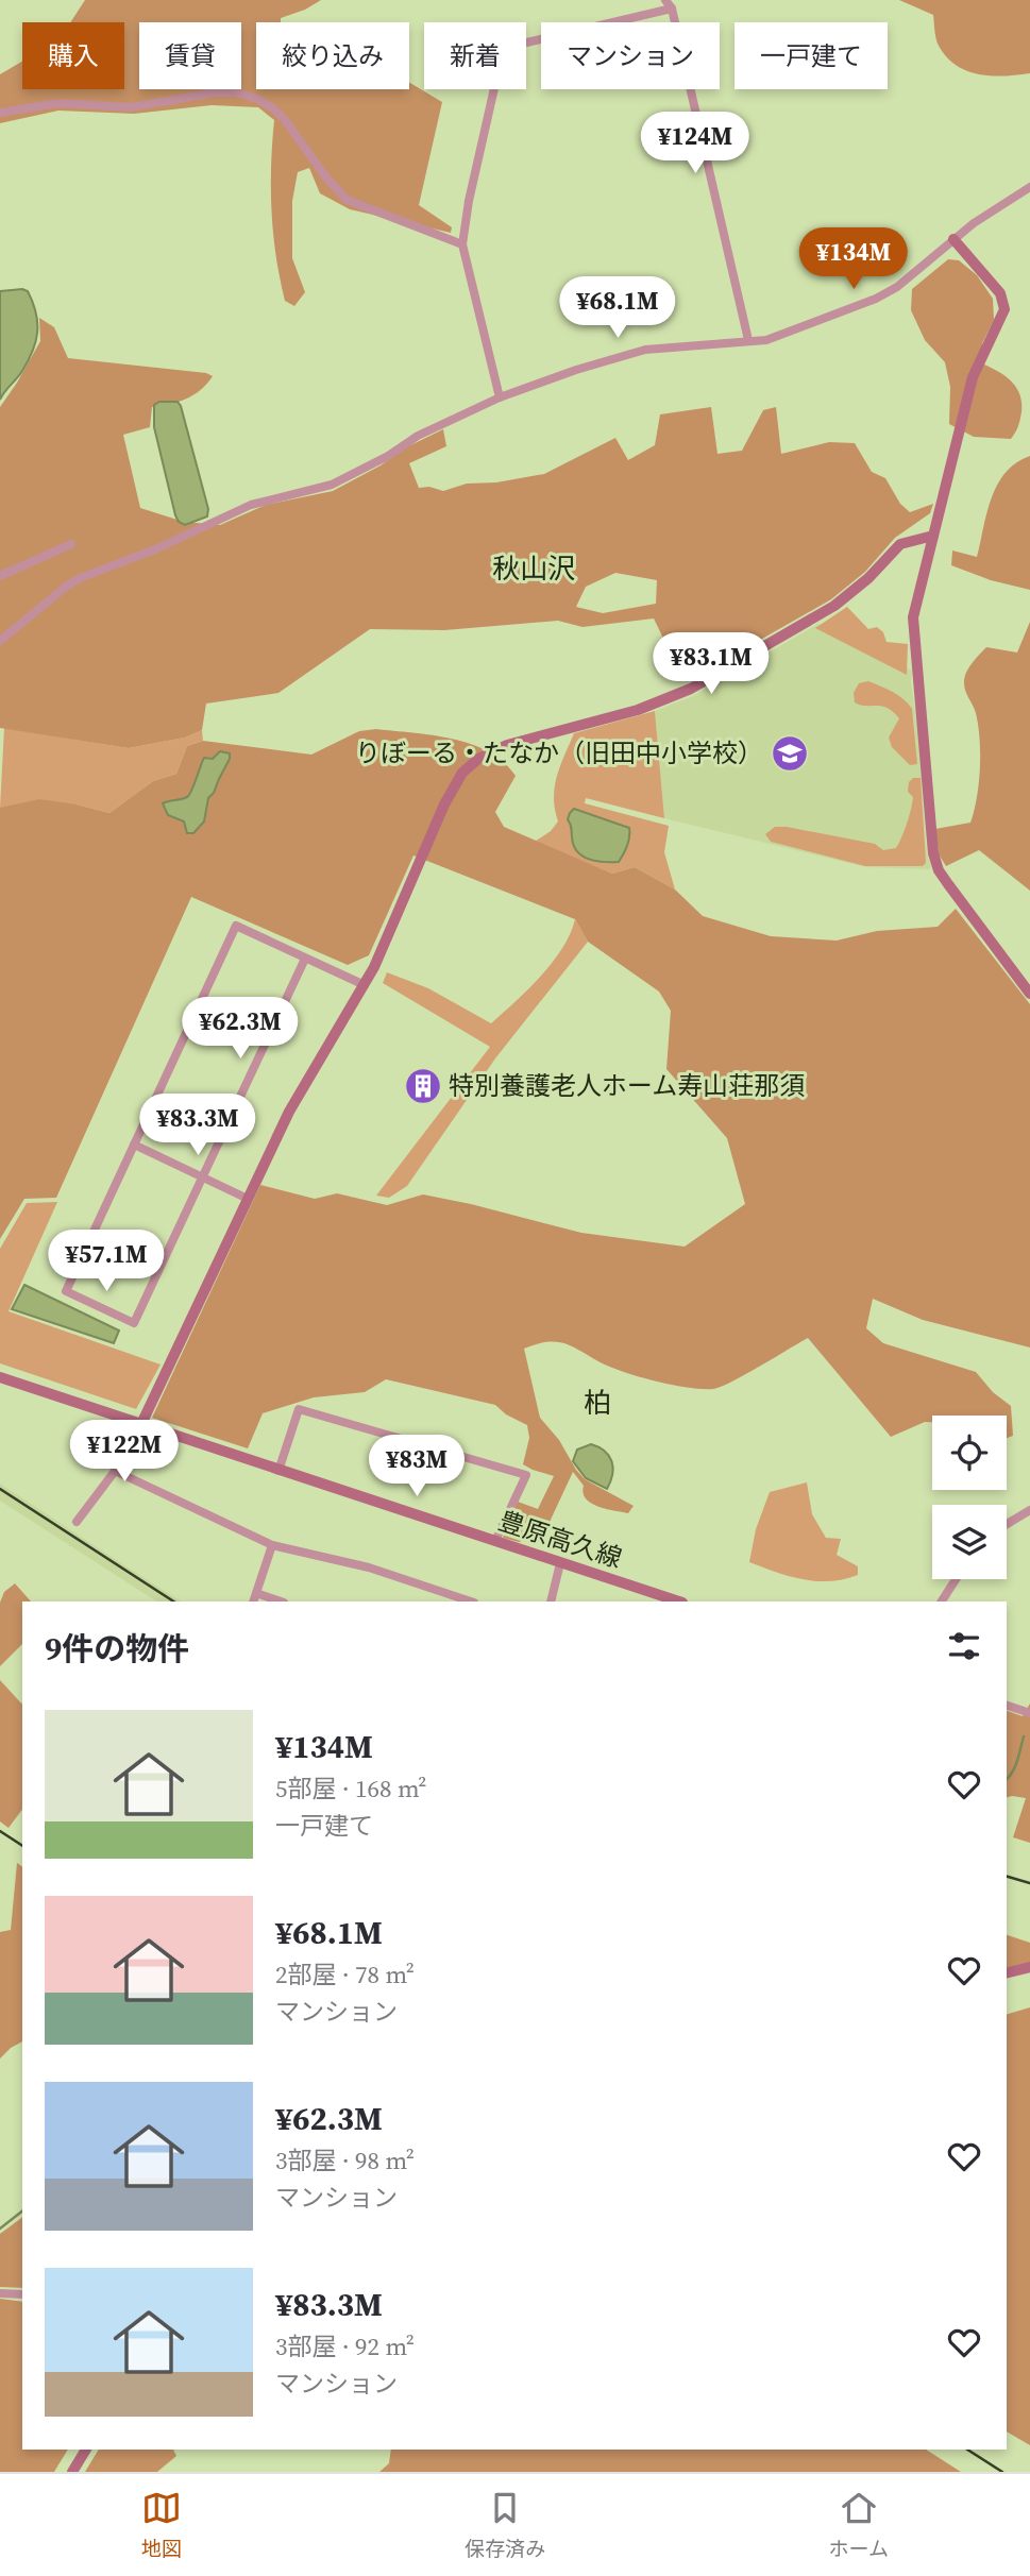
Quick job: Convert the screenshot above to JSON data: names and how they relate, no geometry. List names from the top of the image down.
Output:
{
  "streets": {
    "street": ["豊原高久線"]
  },
  "districts": ["秋山沢", "柏"],
  "places": {
    "school or university": ["りぼーる・たなか（旧田中小学校）"],
    "building": ["特別養護老人ホーム寿山荘那須"]
  },
  "page": {
    "chip": [
      "購入",
      "賃貸",
      "絞り込み",
      "新着",
      "マンション",
      "一戸建て"
    ],
    "price": [
      "¥124M",
      "¥134M",
      "¥68.1M",
      "¥83.1M",
      "¥62.3M",
      "¥83.3M",
      "¥57.1M",
      "¥122M",
      "¥83M"
    ],
    "heading": "9件の物件",
    "list": [
      {
        "name": "¥134M",
        "note": "5部屋 · 168 m² · 一戸建て"
      },
      {
        "name": "¥68.1M",
        "note": "2部屋 · 78 m² · マンション"
      },
      {
        "name": "¥62.3M",
        "note": "3部屋 · 98 m² · マンション"
      },
      {
        "name": "¥83.3M",
        "note": "3部屋 · 92 m² · マンション"
      }
    ],
    "tabs": ["地図", "保存済み", "ホーム"]
  }
}
